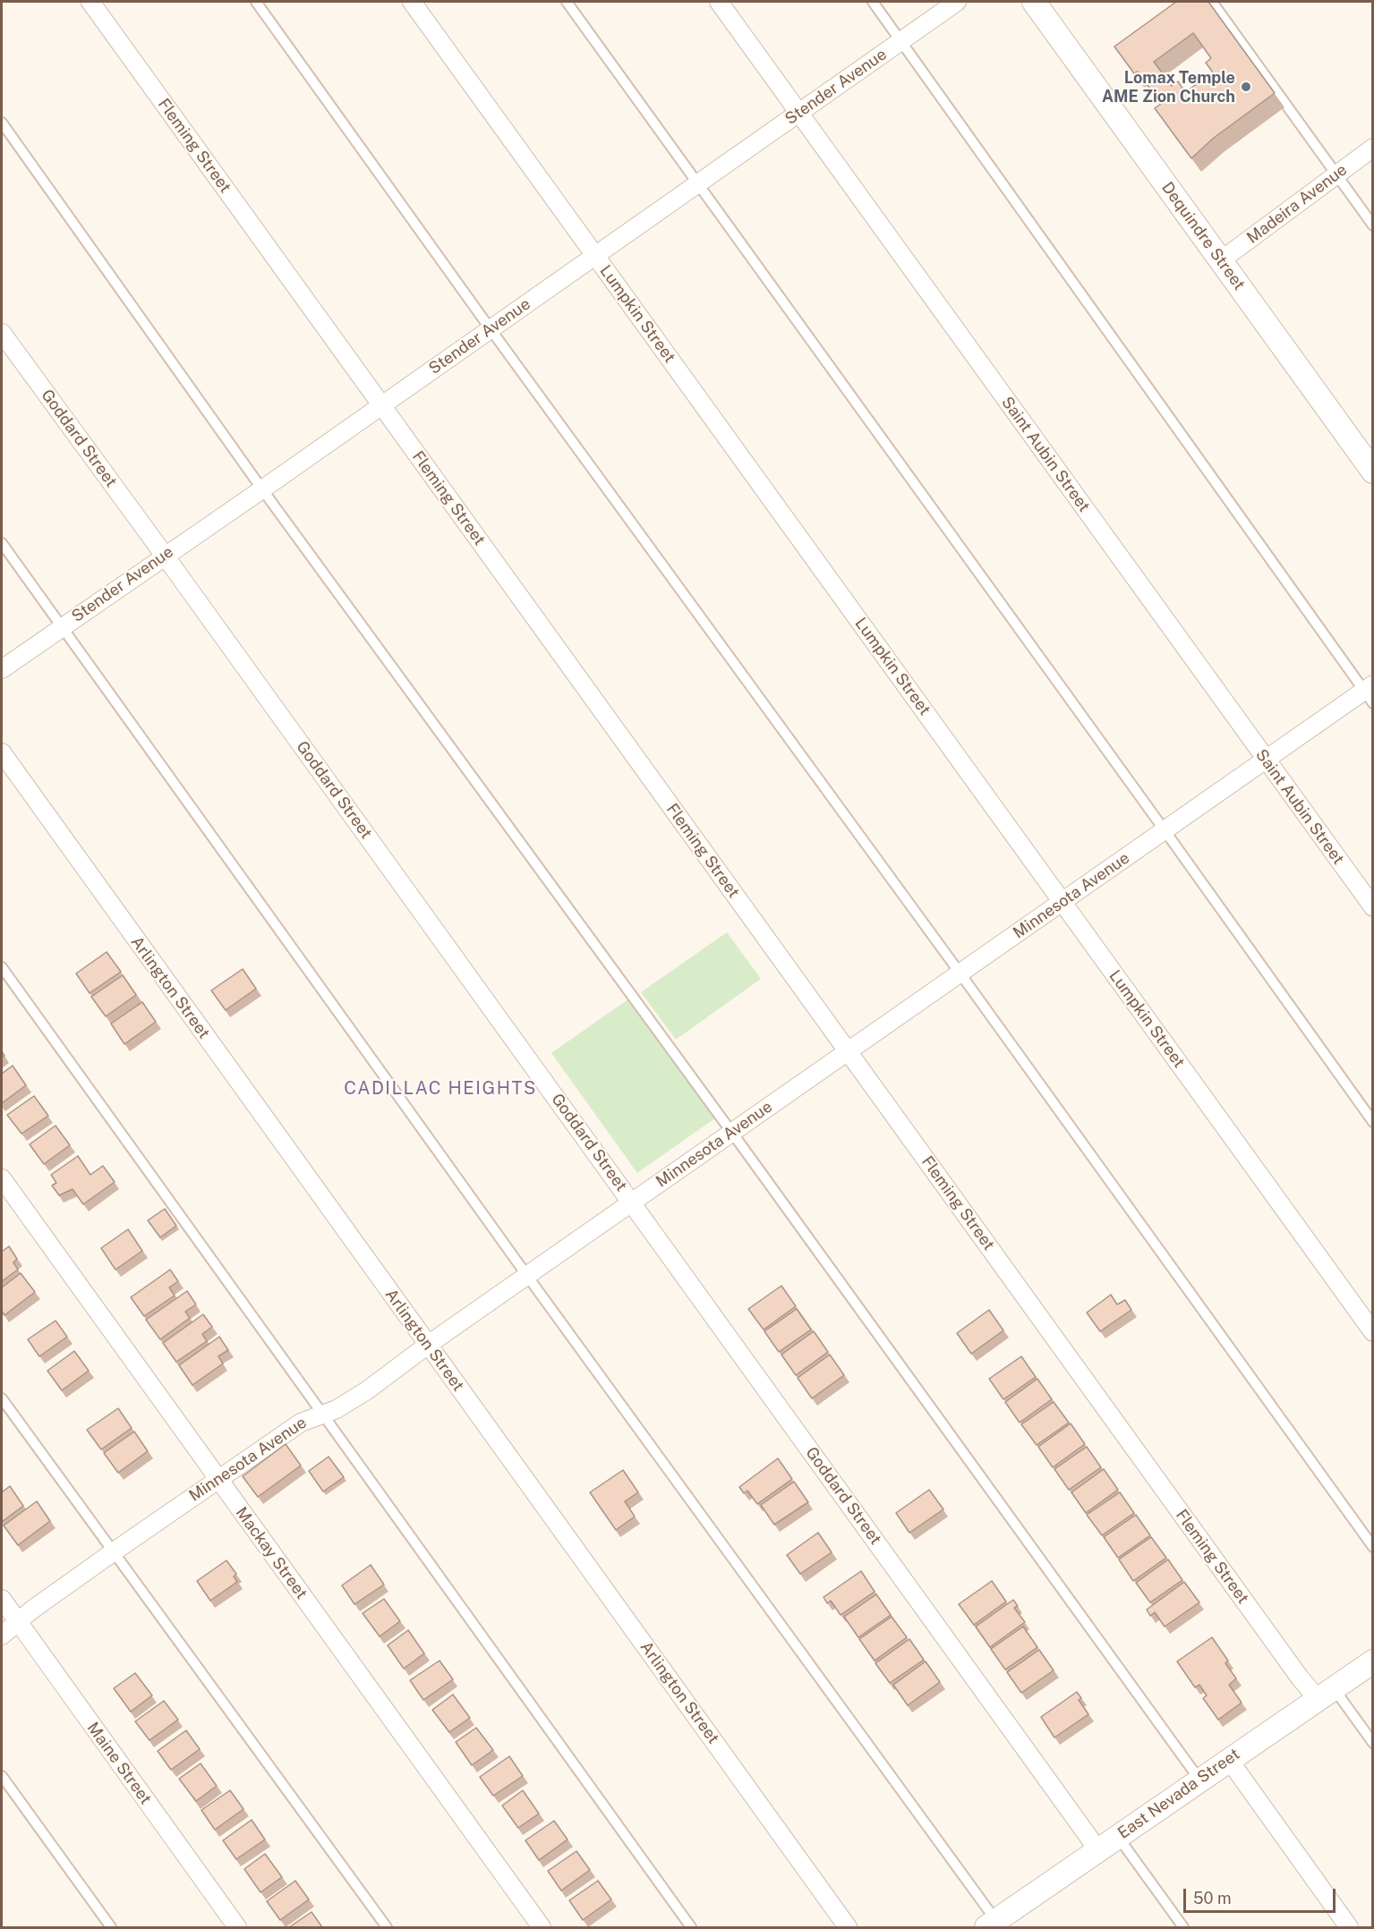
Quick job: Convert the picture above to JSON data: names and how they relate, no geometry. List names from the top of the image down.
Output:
{
  "streets": {
    "street": [
      "Stender Avenue",
      "Fleming Street",
      "Madeira Avenue",
      "Dequindre Street",
      "Lumpkin Street",
      "Goddard Street",
      "Saint Aubin Street",
      "Minnesota Avenue",
      "Arlington Street",
      "Mackay Street",
      "Maine Street",
      "East Nevada Street"
    ]
  },
  "crossings": [
    ["Stender Avenue", "Fleming Street"],
    ["Stender Avenue", "Lumpkin Street"],
    ["Stender Avenue", "Goddard Street"],
    ["Stender Avenue", "Saint Aubin Street"],
    ["Fleming Street", "Minnesota Avenue"],
    ["Fleming Street", "East Nevada Street"],
    ["Madeira Avenue", "Dequindre Street"],
    ["Lumpkin Street", "Minnesota Avenue"],
    ["Goddard Street", "Minnesota Avenue"],
    ["Goddard Street", "East Nevada Street"],
    ["Saint Aubin Street", "Minnesota Avenue"],
    ["Minnesota Avenue", "Arlington Street"],
    ["Minnesota Avenue", "Mackay Street"],
    ["Minnesota Avenue", "Maine Street"]
  ],
  "districts": ["CADILLAC HEIGHTS"],
  "places": ["Lomax Temple AME Zion Church"],
  "scale_bar": "50 m"
}
